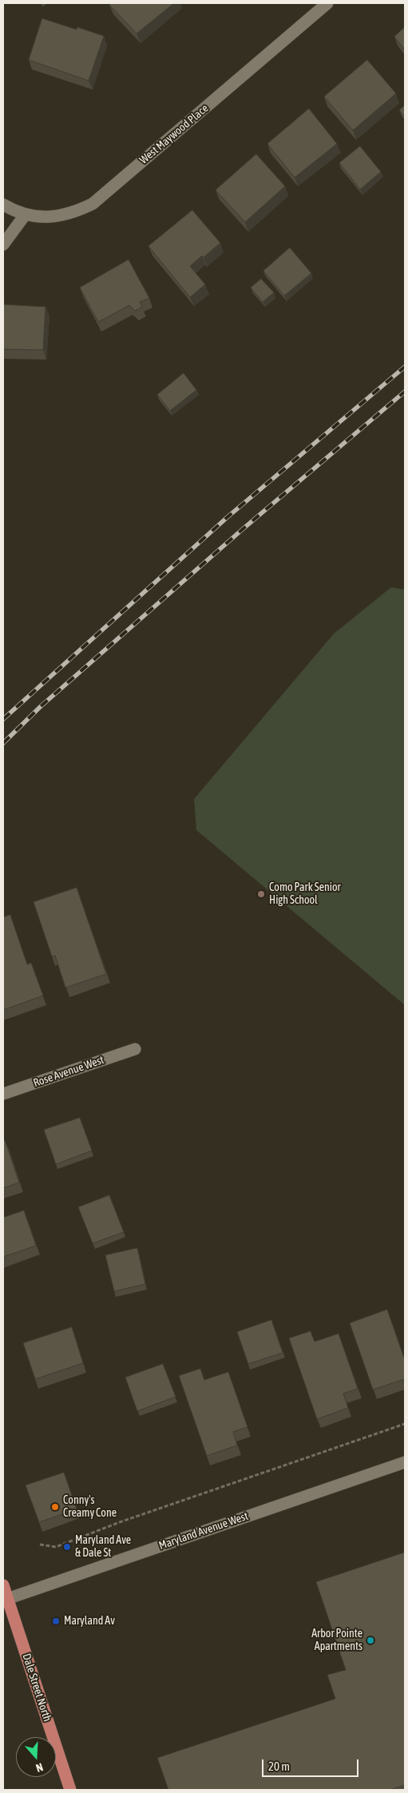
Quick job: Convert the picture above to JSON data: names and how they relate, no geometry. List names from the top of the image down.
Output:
{
  "streets": {
    "main road": ["Dale Street North"],
    "street": ["West Maywood Place", "Rose Avenue West", "Maryland Avenue West"]
  },
  "crossings": [
    ["Maryland Avenue West", "Dale Street North"]
  ],
  "places": [
    "Como Park Senior High School",
    "Conny's Creamy Cone",
    "Maryland Ave & Dale St",
    "Maryland Av",
    "Arbor Pointe Apartments"
  ],
  "scale_bar": "20 m",
  "north": "bottom"
}
